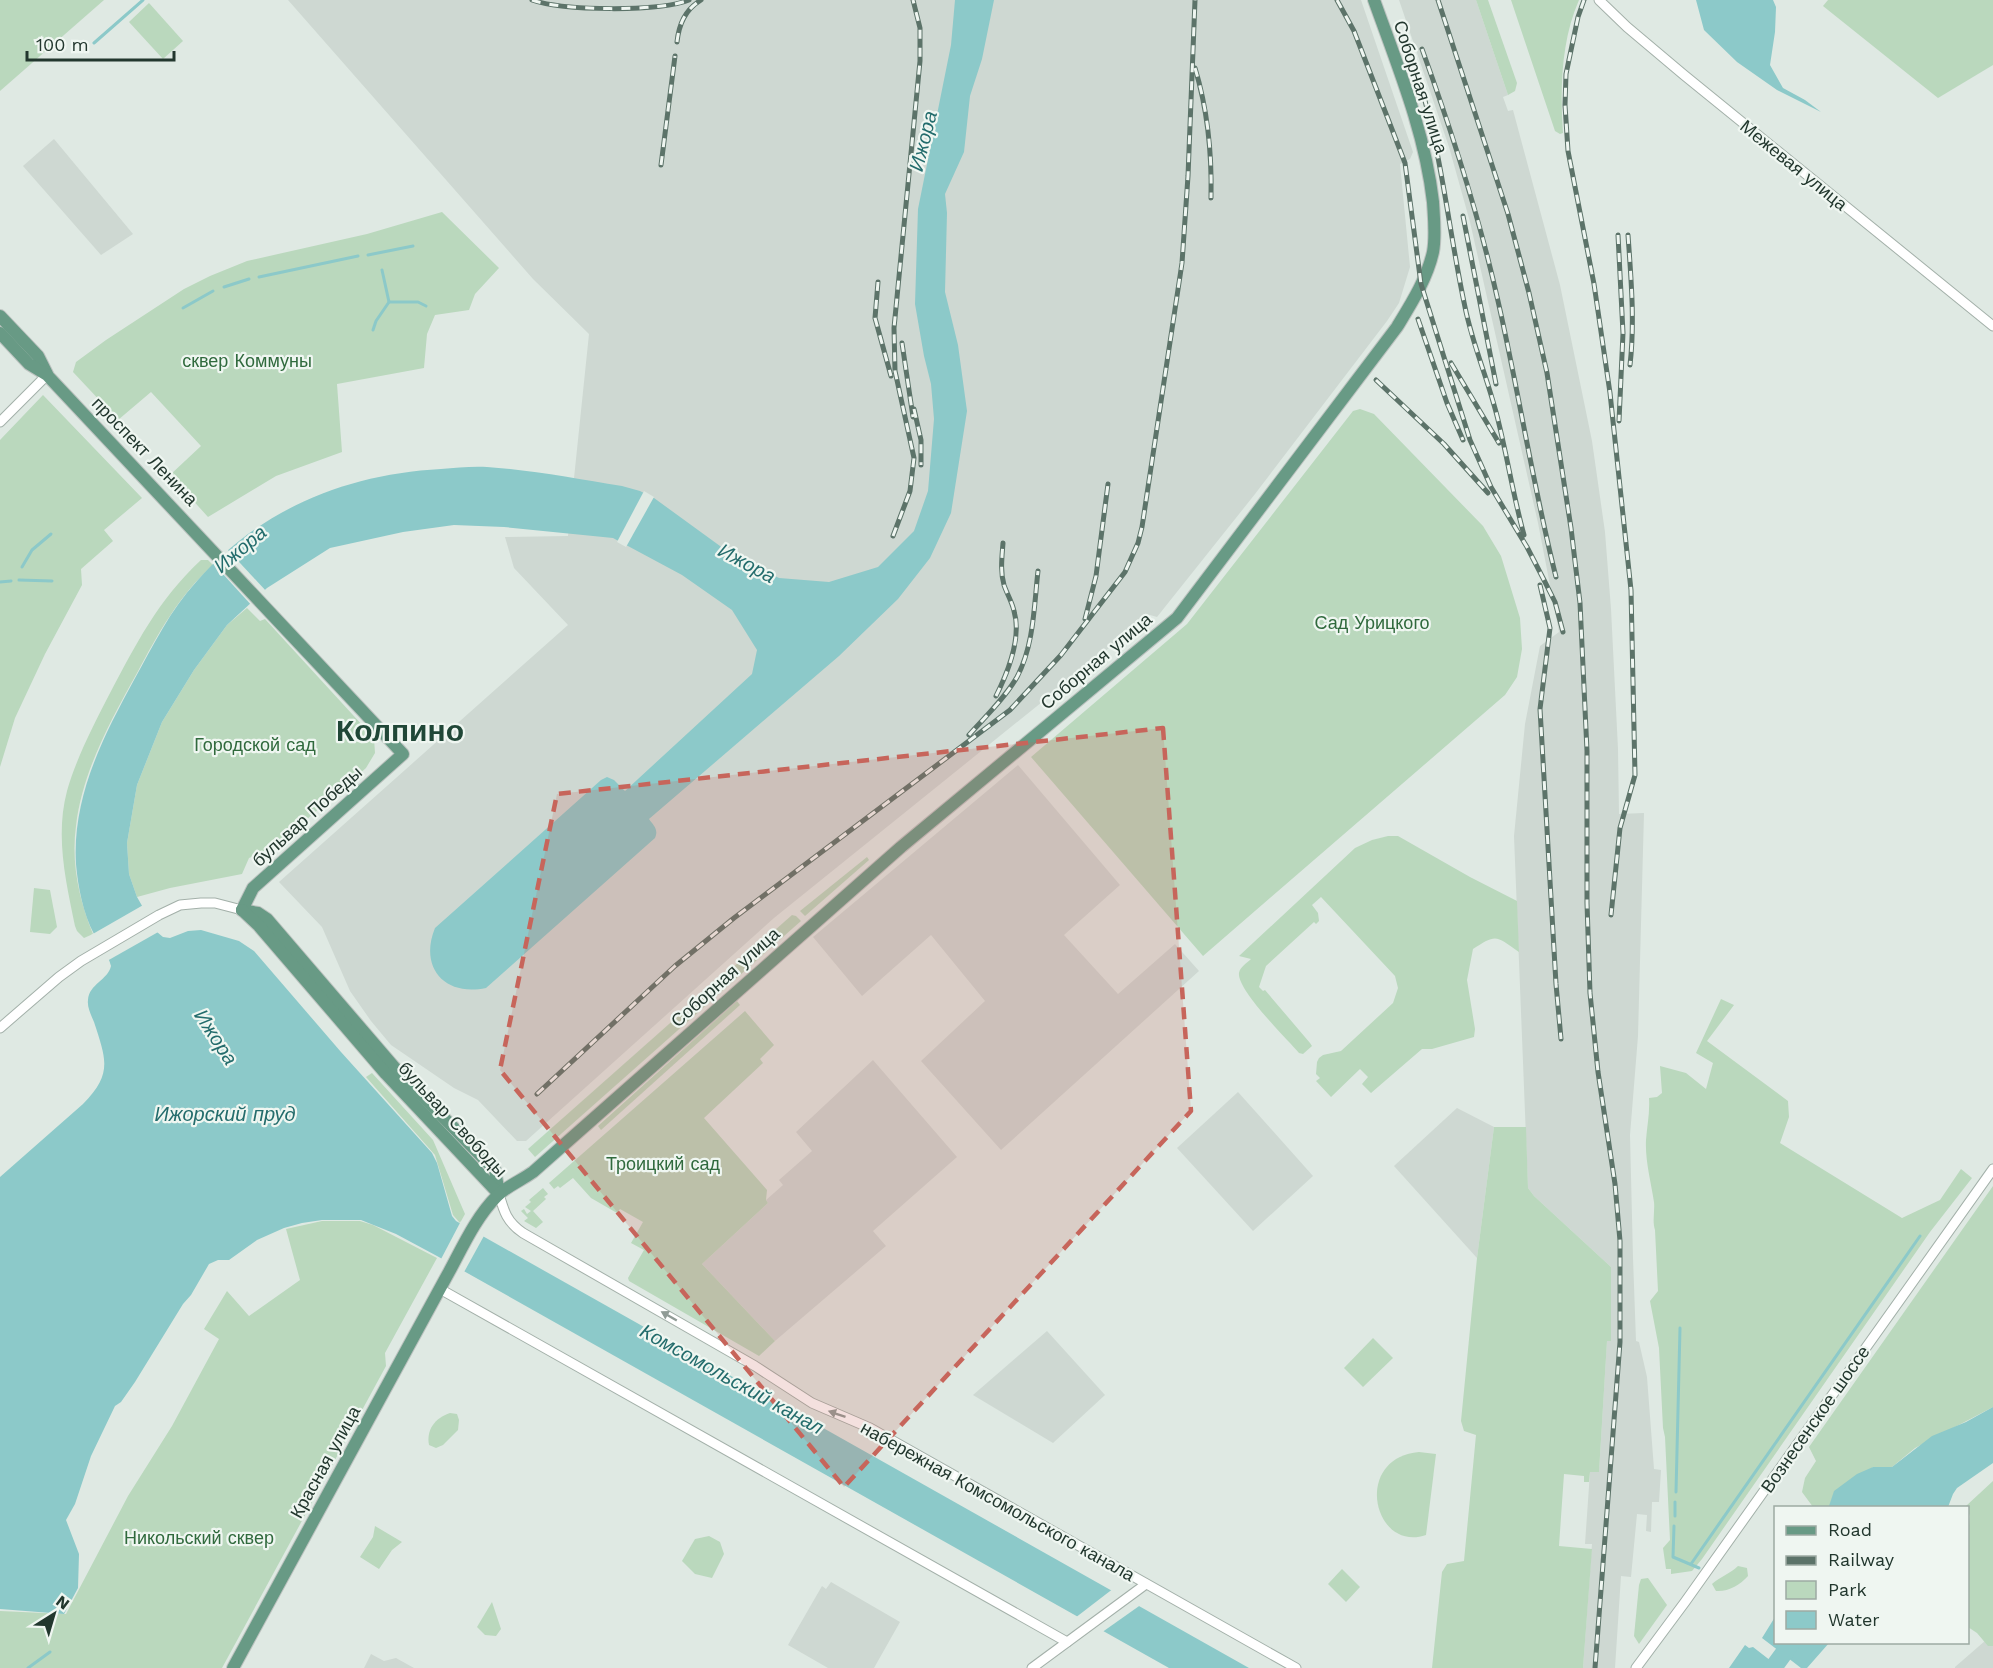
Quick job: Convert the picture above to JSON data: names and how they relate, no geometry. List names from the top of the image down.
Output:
{
  "streets": {
    "main road": [
      "Соборная улица",
      "проспект Ленина",
      "бульвар Победы",
      "бульвар Свободы",
      "Красная улица"
    ],
    "street": ["Межевая улица", "Вознесенское шоссе", "набережная Комсомольского канала"]
  },
  "crossings": [
    ["Соборная улица", "бульвар Свободы"],
    ["Соборная улица", "Красная улица"],
    ["Соборная улица", "набережная Комсомольского канала"],
    ["проспект Ленина", "бульвар Победы"],
    ["бульвар Победы", "бульвар Свободы"],
    ["бульвар Свободы", "Красная улица"],
    ["бульвар Свободы", "набережная Комсомольского канала"],
    ["Красная улица", "набережная Комсомольского канала"]
  ],
  "one_way": ["набережная Комсомольского канала"],
  "districts": ["Колпино"],
  "water": ["Ижора", "Ижорский пруд", "Комсомольский канал"],
  "parks": [
    "сквер Коммуны",
    "Сад Урицкого",
    "Городской сад",
    "Троицкий сад",
    "Никольский сквер"
  ],
  "legend": [
    "Road",
    "Railway",
    "Park",
    "Water"
  ],
  "scale_bar": "100 m",
  "north": "top right"
}
